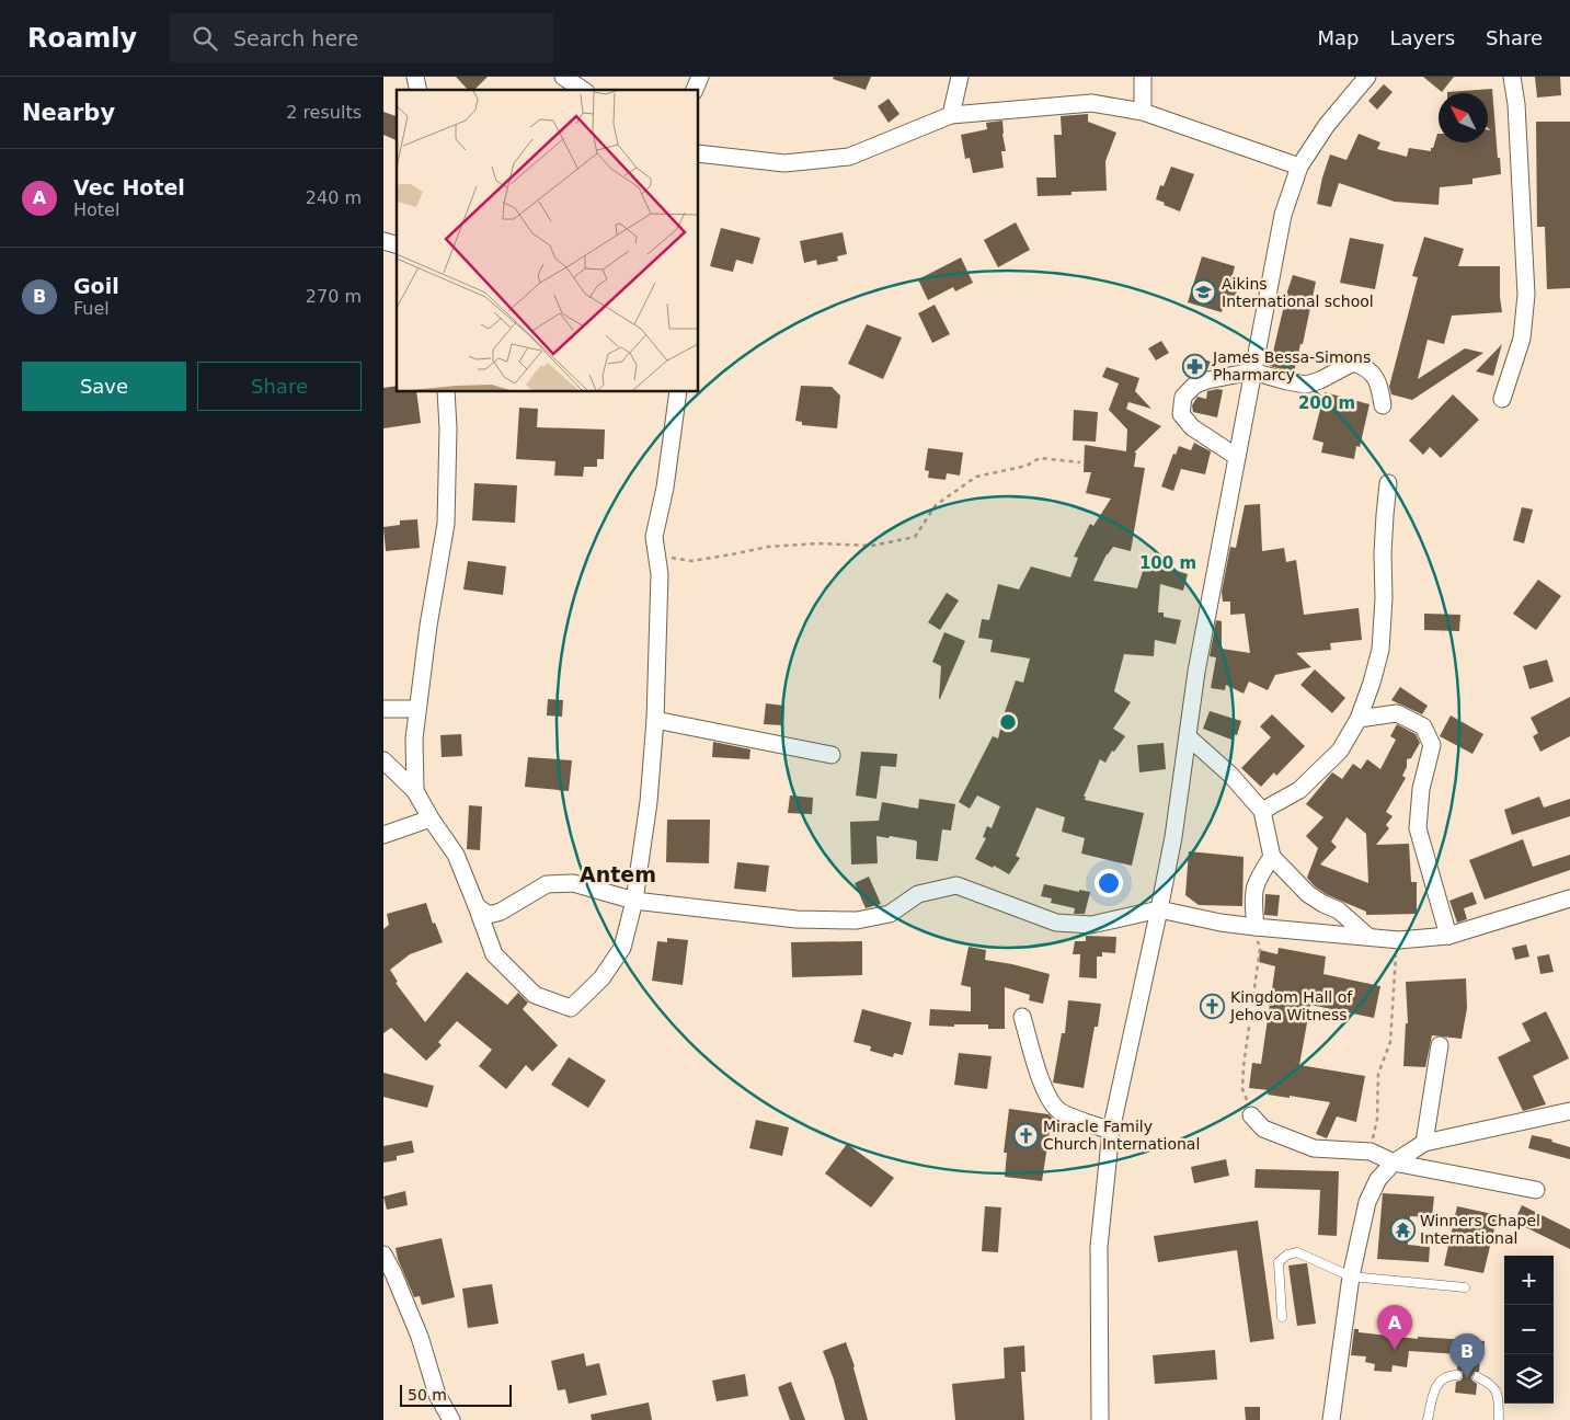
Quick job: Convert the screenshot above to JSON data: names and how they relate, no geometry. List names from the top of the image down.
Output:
{
  "districts": ["Antem"],
  "places": {
    "school or university": ["Aikins International school"],
    "pharmacy": ["James Bessa-Simons Pharmarcy"],
    "church": ["Kingdom Hall of Jehova Witness", "Miracle Family Church International"],
    "temple": ["Winners Chapel International"]
  },
  "scale_bar": "50 m",
  "north": "top left",
  "page": {
    "header": "Roamly",
    "search": "Search here",
    "nav": ["Map", "Layers", "Share"],
    "heading": ["Nearby", "2 results"],
    "list": [
      {
        "mark": "A",
        "name": "Vec Hotel",
        "note": "Hotel",
        "value": "240 m"
      },
      {
        "mark": "B",
        "name": "Goil",
        "note": "Fuel",
        "value": "270 m"
      }
    ],
    "buttons": ["Save", "Share"],
    "map_buttons": ["+", "−"],
    "pins": ["A", "B"],
    "scale": "50 m"
  },
  "rings": ["200 m", "100 m"]
}
